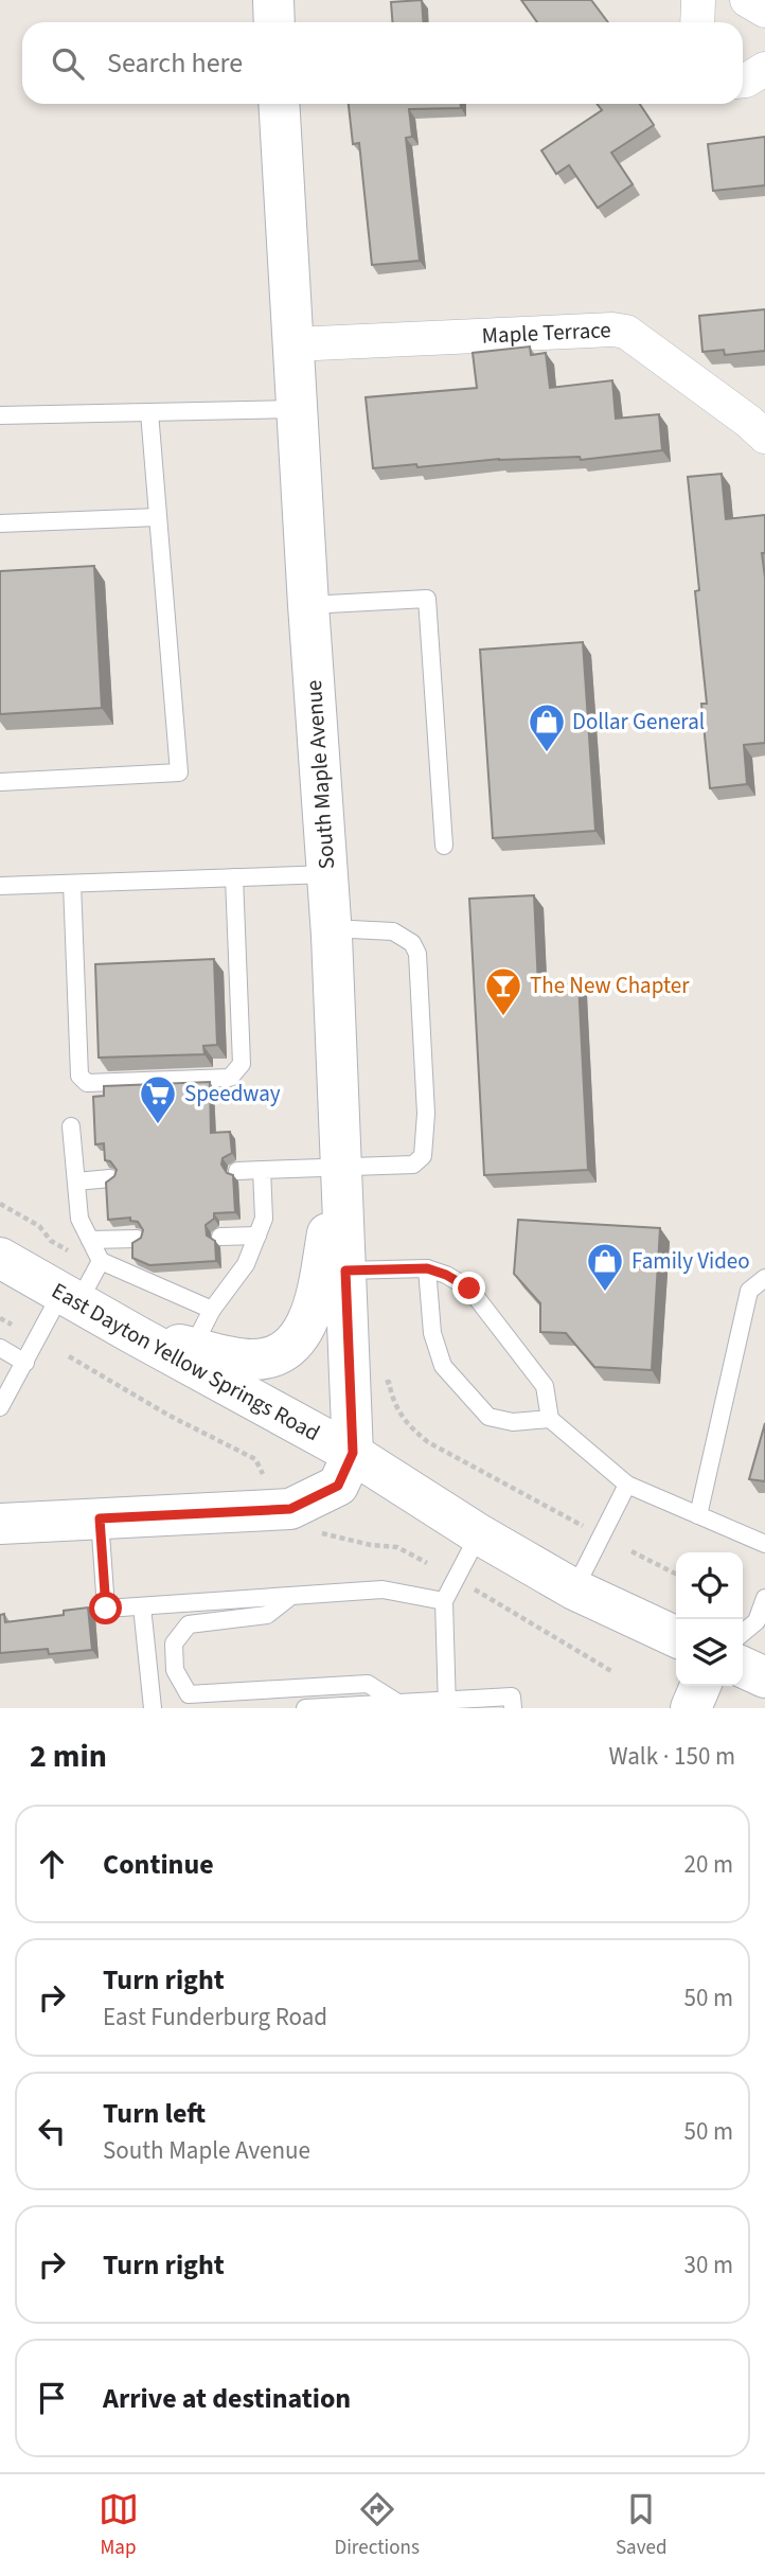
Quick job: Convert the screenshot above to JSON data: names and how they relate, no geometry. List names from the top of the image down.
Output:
{
  "streets": {
    "main road": ["South Maple Avenue", "East Dayton Yellow Springs Road"],
    "street": ["Maple Terrace"]
  },
  "crossings": [
    ["Maple Terrace", "South Maple Avenue"],
    ["South Maple Avenue", "East Dayton Yellow Springs Road"]
  ],
  "places": {
    "shop": ["Dollar General", "Family Video"],
    "bar": ["The New Chapter"],
    "supermarket": ["Speedway"]
  },
  "page": {
    "search": "Search here",
    "heading": ["2 min", "Walk · 150 m"],
    "list": [
      ["Continue", "20 m"],
      ["Turn right", "East Funderburg Road", "50 m"],
      ["Turn left", "South Maple Avenue", "50 m"],
      ["Turn right", "30 m"],
      "Arrive at destination"
    ],
    "nav": ["Map", "Directions", "Saved"]
  }
}
